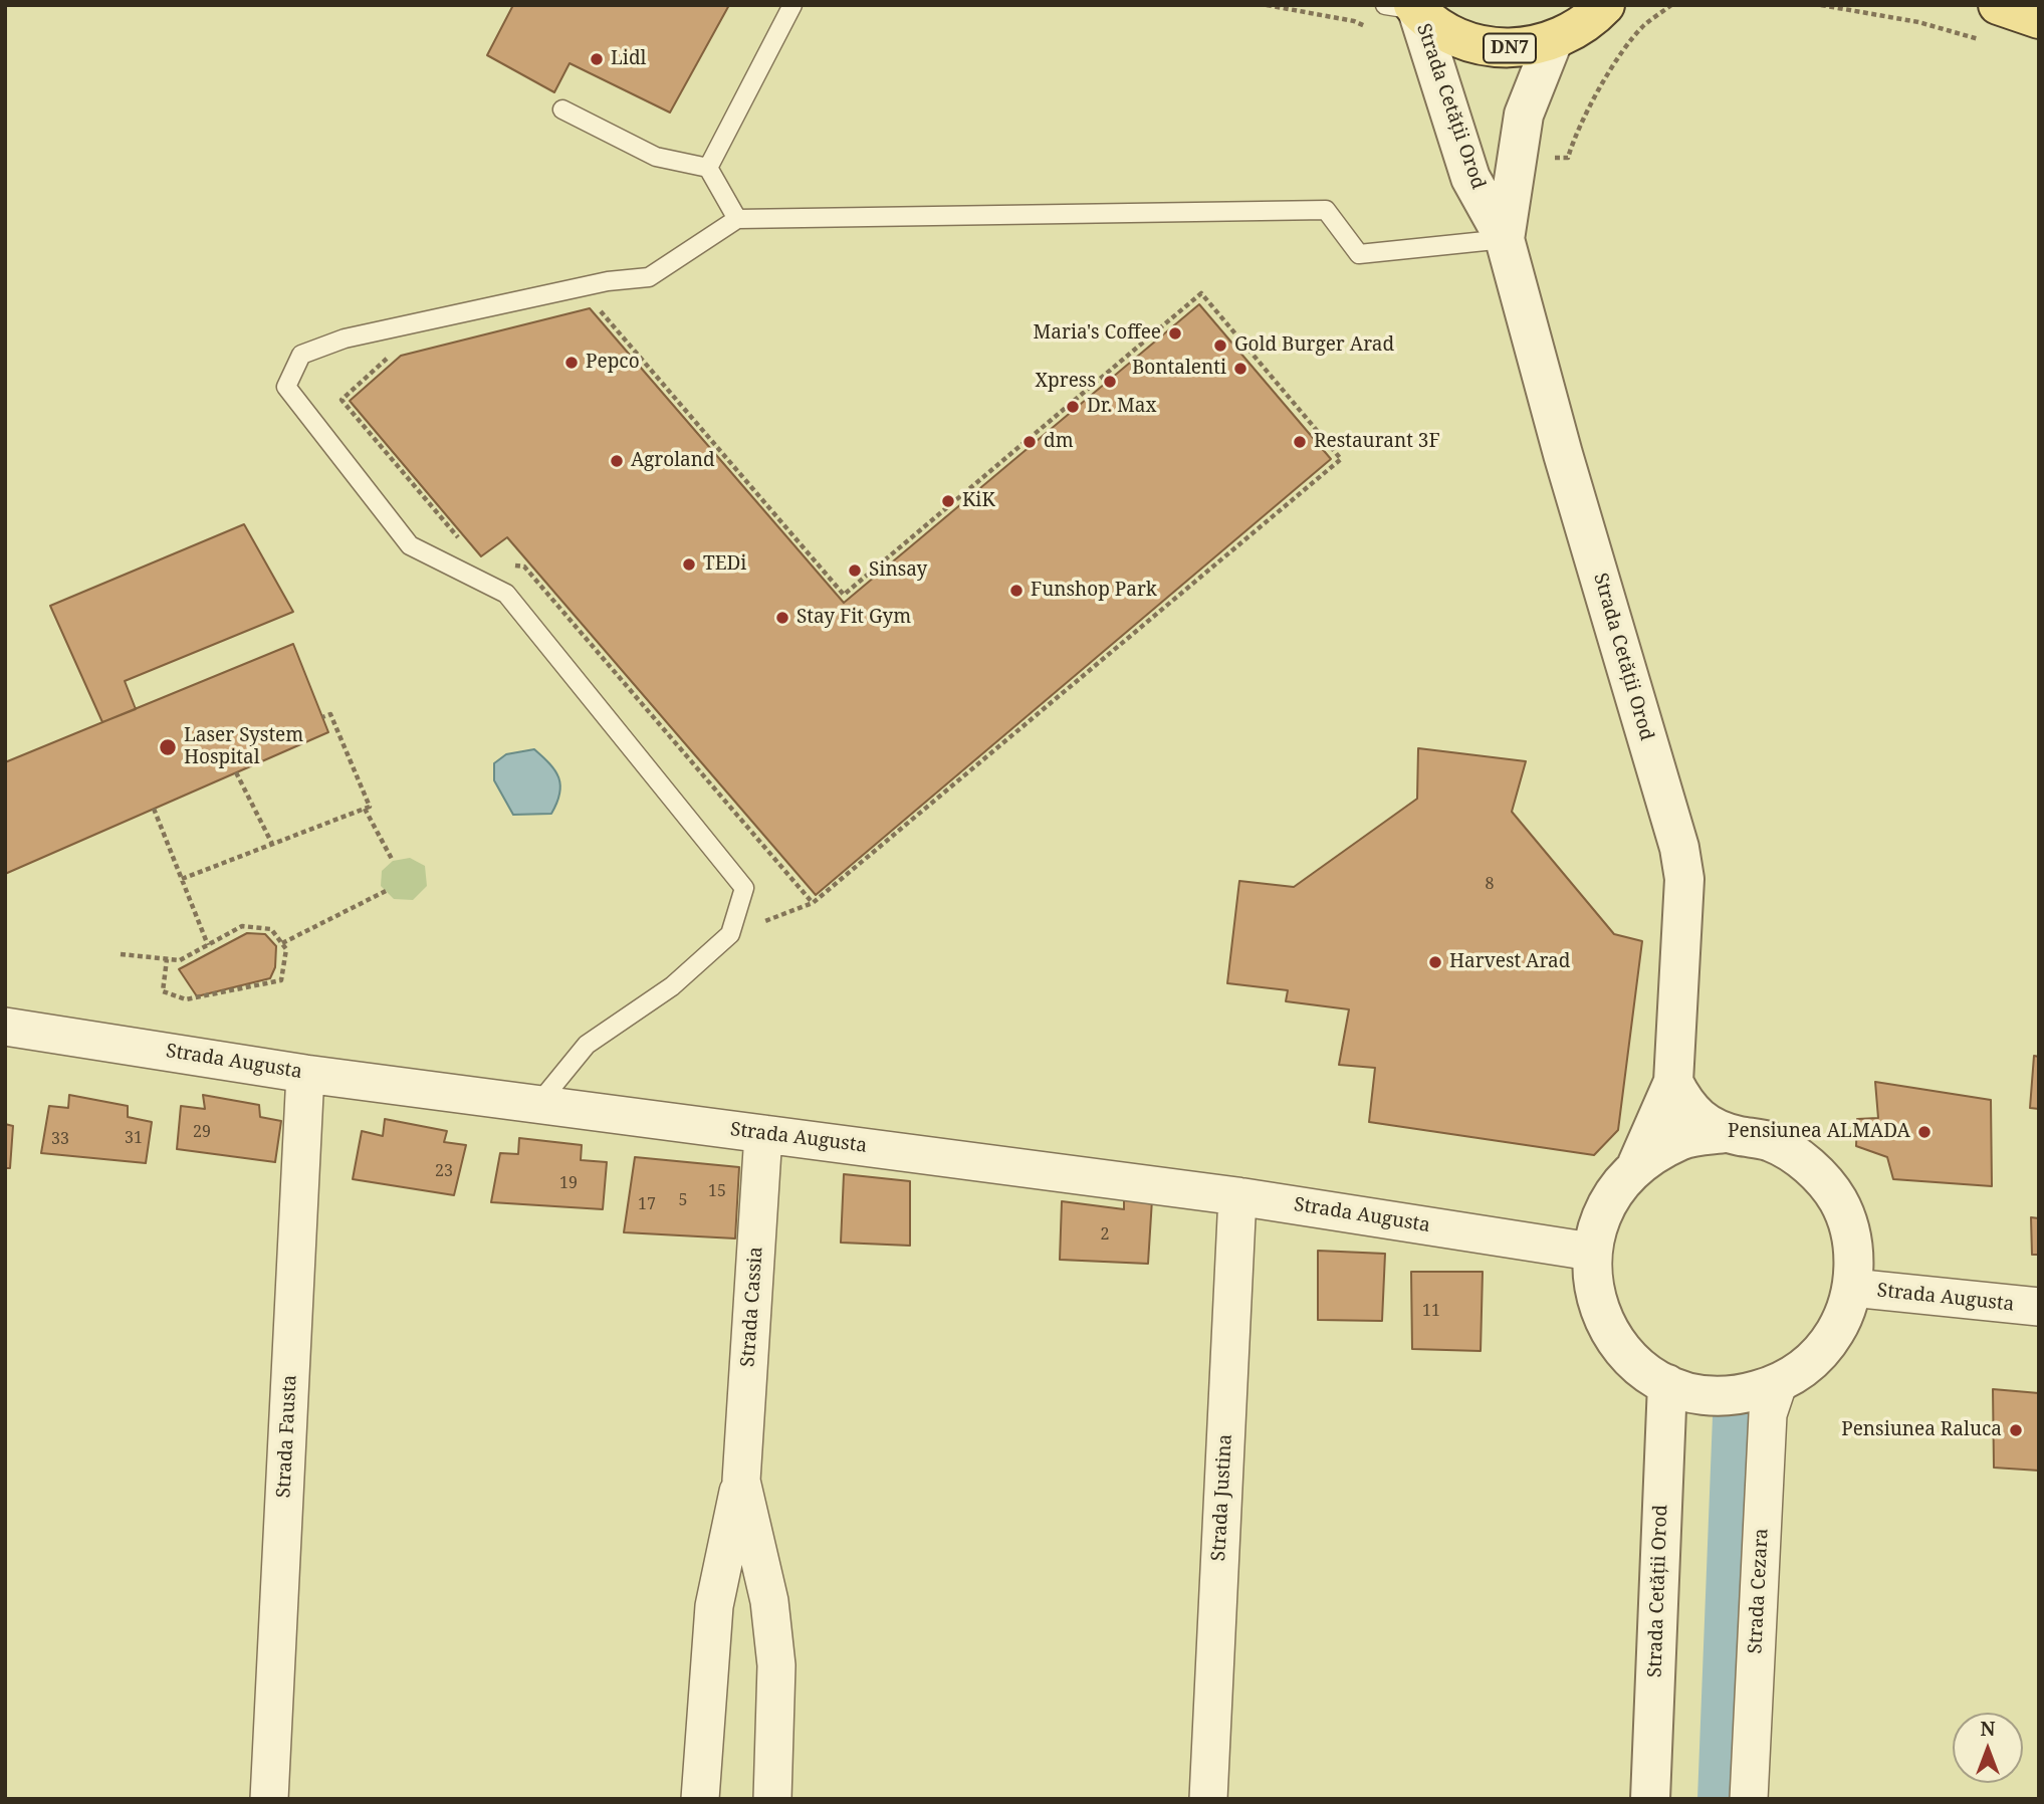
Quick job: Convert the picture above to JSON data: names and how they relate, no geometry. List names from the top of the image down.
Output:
{
  "streets": {
    "main road": ["DN7"],
    "street": [
      "Strada Cetății Orod",
      "Strada Augusta",
      "Strada Cassia",
      "Strada Fausta",
      "Strada Justina",
      "Strada Cezara"
    ]
  },
  "crossings": [
    ["DN7", "Strada Cetății Orod"],
    ["Strada Cetății Orod", "Strada Augusta"],
    ["Strada Cetății Orod", "Strada Cezara"],
    ["Strada Augusta", "Strada Cassia"],
    ["Strada Augusta", "Strada Fausta"],
    ["Strada Augusta", "Strada Justina"]
  ],
  "places": [
    "Lidl",
    "Maria's Coffee",
    "Gold Burger Arad",
    "Pepco",
    "Bontalenti",
    "Xpress",
    "Dr. Max",
    "dm",
    "Restaurant 3F",
    "Agroland",
    "KiK",
    "TEDi",
    "Sinsay",
    "Funshop Park",
    "Stay Fit Gym",
    "Laser System Hospital",
    "Harvest Arad",
    "Pensiunea ALMADA",
    "Pensiunea Raluca"
  ],
  "house_numbers": [
    "8",
    "29",
    "31",
    "33",
    "23",
    "19",
    "15",
    "5",
    "17",
    "2",
    "11"
  ],
  "north": "top"
}
